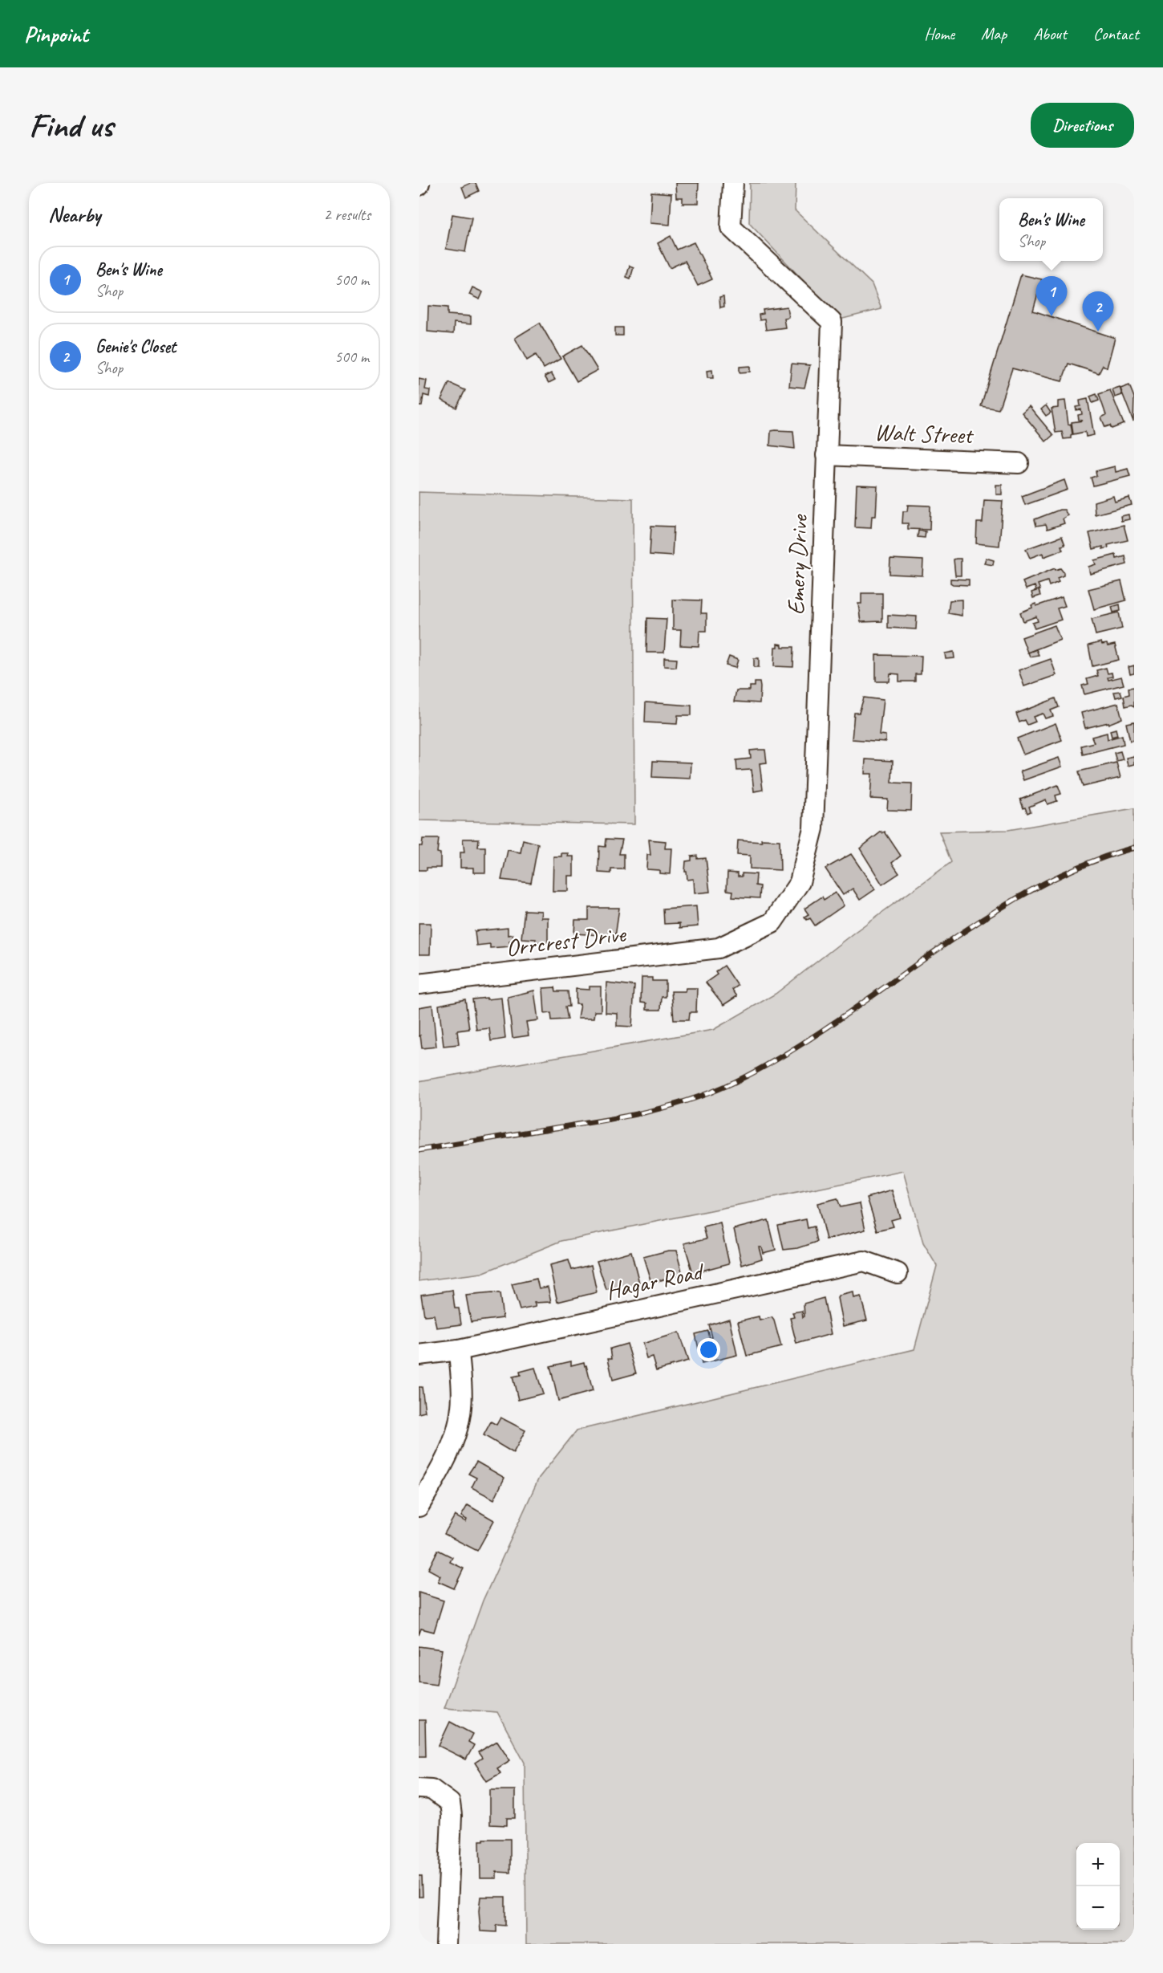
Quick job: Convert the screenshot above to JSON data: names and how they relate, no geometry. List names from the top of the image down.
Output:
{
  "streets": {
    "street": [
      "Walt Street",
      "Emery Drive",
      "Orrcrest Drive",
      "Hagar Road"
    ]
  },
  "crossings": [
    ["Walt Street", "Emery Drive"],
    ["Emery Drive", "Orrcrest Drive"]
  ],
  "page": {
    "header": "Pinpoint",
    "nav": [
      "Home",
      "Map",
      "About",
      "Contact"
    ],
    "buttons": "Directions",
    "title": "Find us",
    "heading": ["Nearby", "2 results"],
    "popup": ["Ben's Wine", "Shop"],
    "list": [
      {
        "mark": "1",
        "name": "Ben's Wine",
        "note": "Shop",
        "value": "500 m"
      },
      {
        "mark": "2",
        "name": "Genie's Closet",
        "note": "Shop",
        "value": "500 m"
      }
    ],
    "pins": ["1", "2"],
    "map_buttons": ["+", "−"]
  }
}
